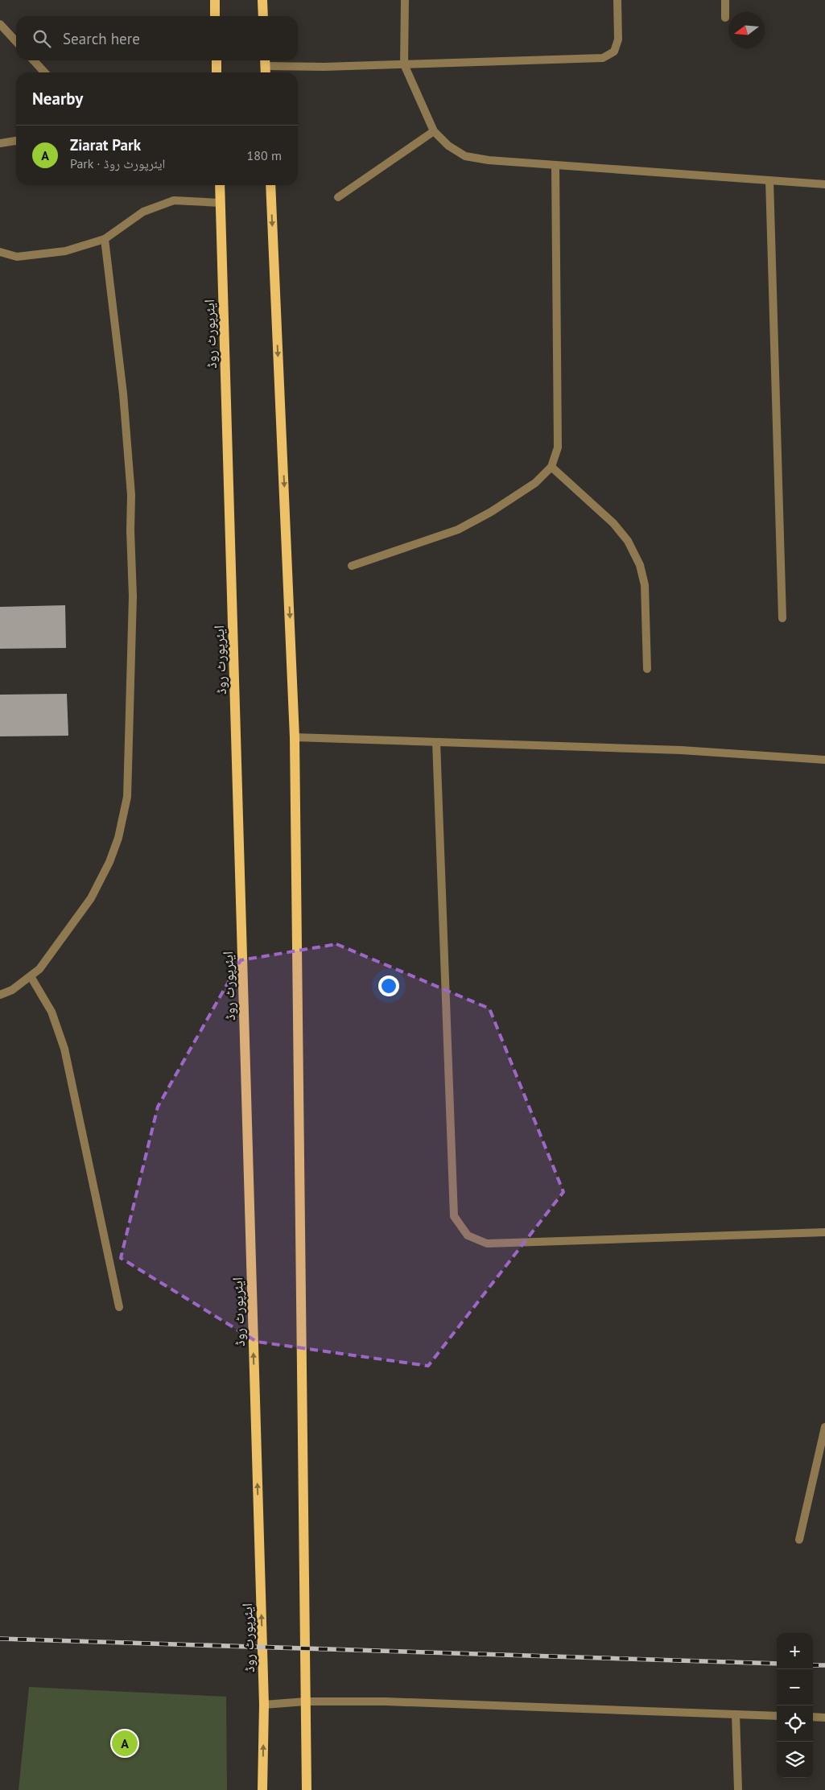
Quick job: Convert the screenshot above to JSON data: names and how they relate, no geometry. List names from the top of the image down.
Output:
{
  "streets": {
    "main road": ["ایئرپورٹ روڈ"]
  },
  "north": "left",
  "page": {
    "search": "Search here",
    "heading": "Nearby",
    "list": [
      {
        "mark": "A",
        "name": "Ziarat Park",
        "note": "Park · ایئرپورٹ روڈ",
        "value": "180 m"
      }
    ],
    "map_buttons": ["+", "−"],
    "pins": "A"
  }
}
